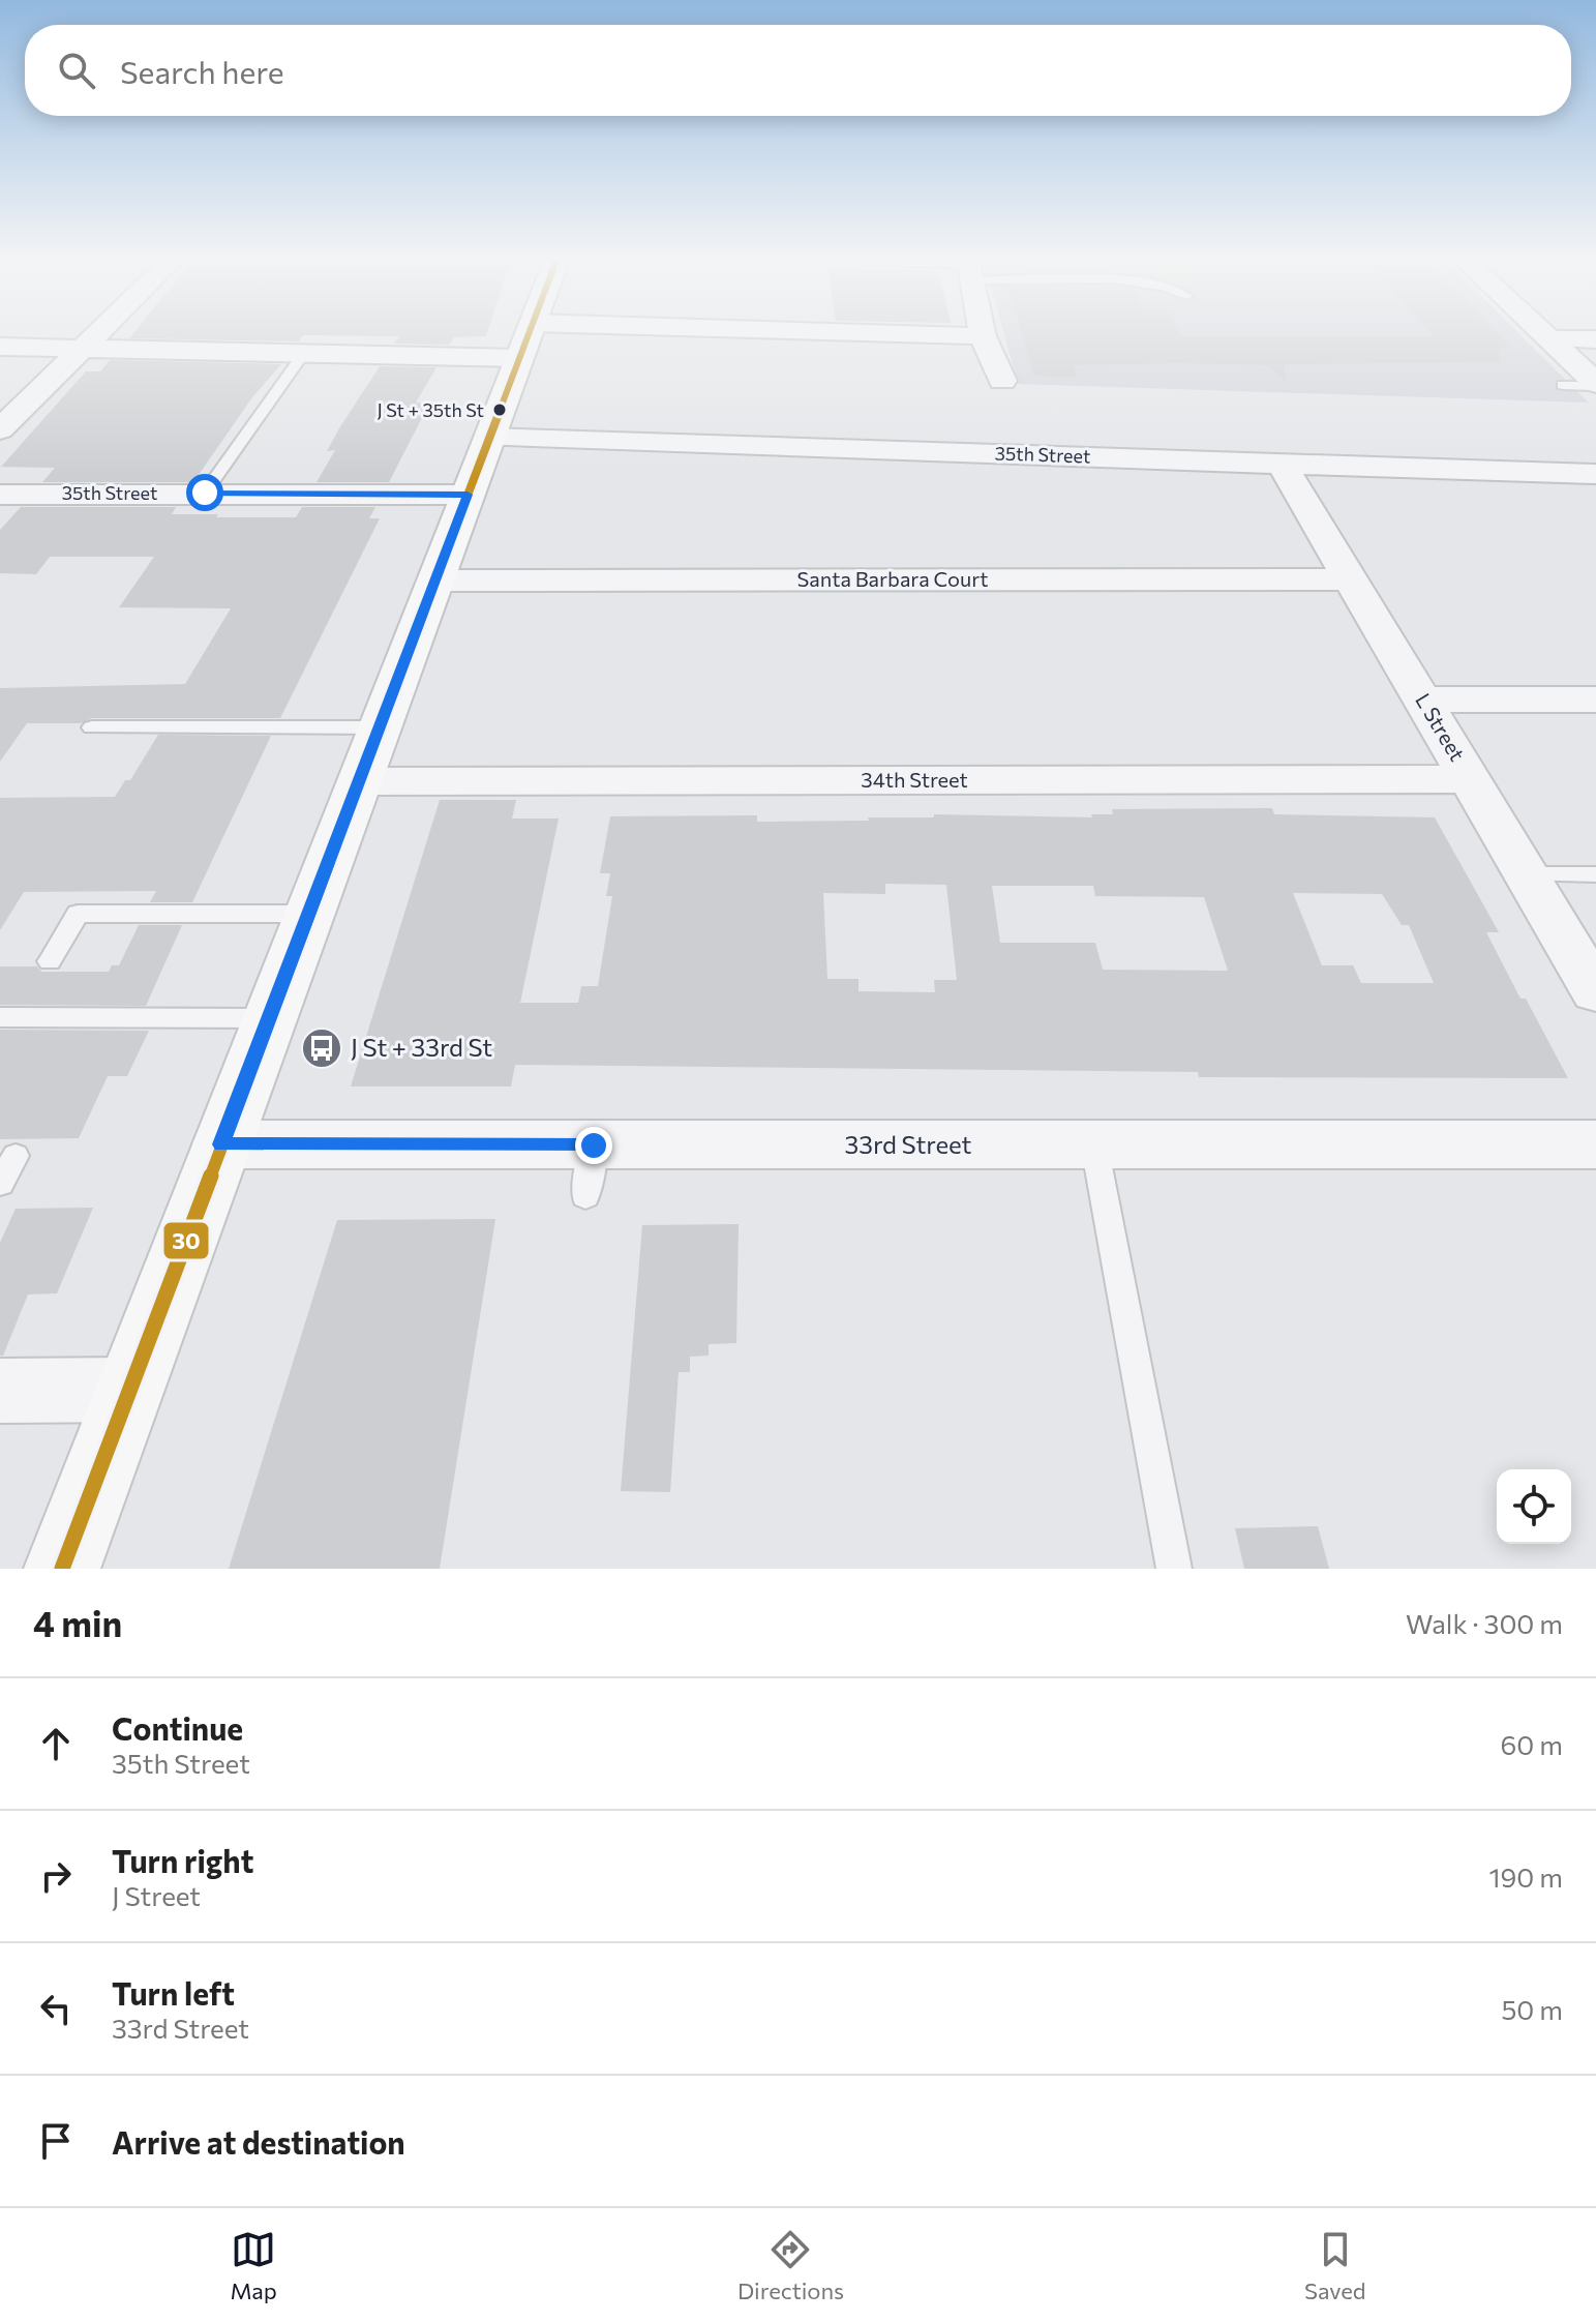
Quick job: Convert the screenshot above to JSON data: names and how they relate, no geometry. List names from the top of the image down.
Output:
{
  "streets": {
    "street": [
      "35th Street",
      "Santa Barbara Court",
      "L Street",
      "34th Street",
      "33rd Street"
    ]
  },
  "crossings": [
    ["35th Street", "L Street"],
    ["Santa Barbara Court", "L Street"],
    ["L Street", "34th Street"]
  ],
  "places": {
    "other": ["J St + 35th St"],
    "bus stop": ["J St + 33rd St"]
  },
  "lines": ["transit line 30"],
  "page": {
    "search": "Search here",
    "heading": ["4 min", "Walk · 300 m"],
    "list": [
      ["Continue", "35th Street", "60 m"],
      ["Turn right", "J Street", "190 m"],
      ["Turn left", "33rd Street", "50 m"],
      "Arrive at destination"
    ],
    "nav": ["Map", "Directions", "Saved"]
  }
}
